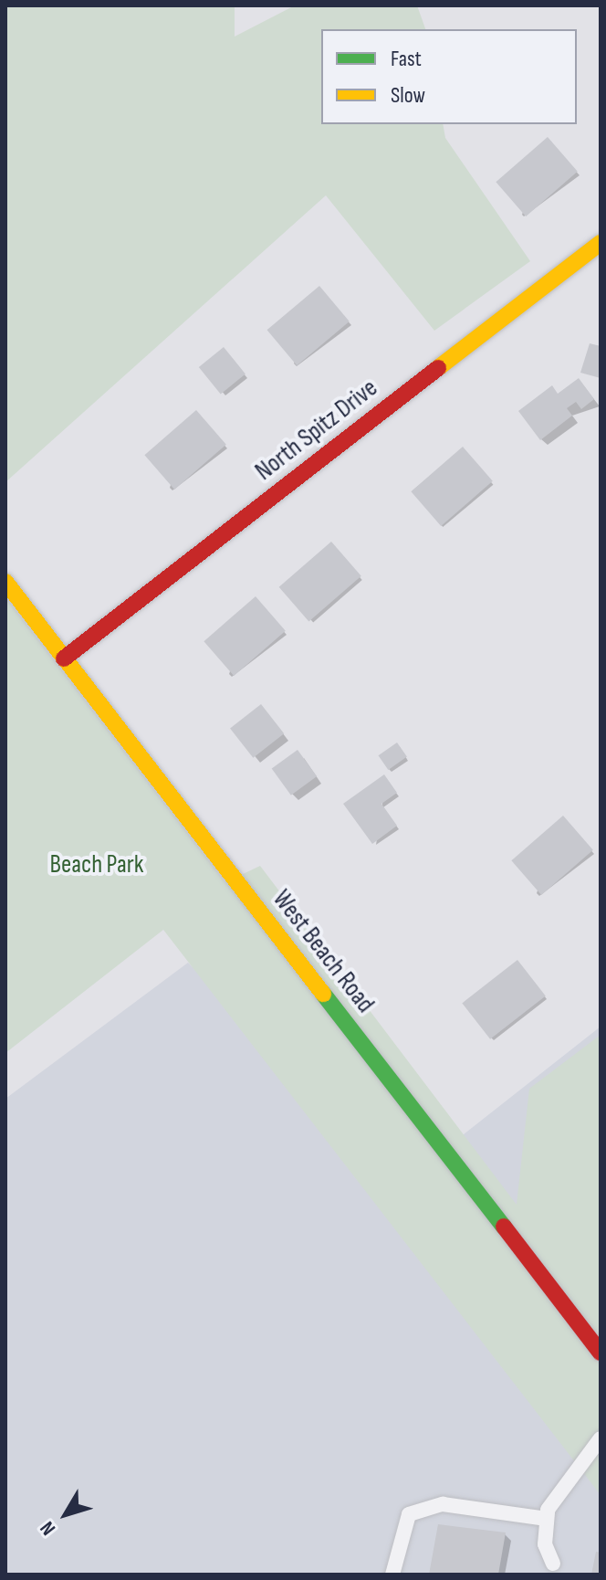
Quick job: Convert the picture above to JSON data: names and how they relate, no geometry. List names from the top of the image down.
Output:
{
  "streets": {
    "street": ["North Spitz Drive", "West Beach Road"]
  },
  "crossings": [
    ["North Spitz Drive", "West Beach Road"]
  ],
  "parks": ["Beach Park"],
  "legend": ["Fast", "Slow"],
  "north": "bottom left"
}
